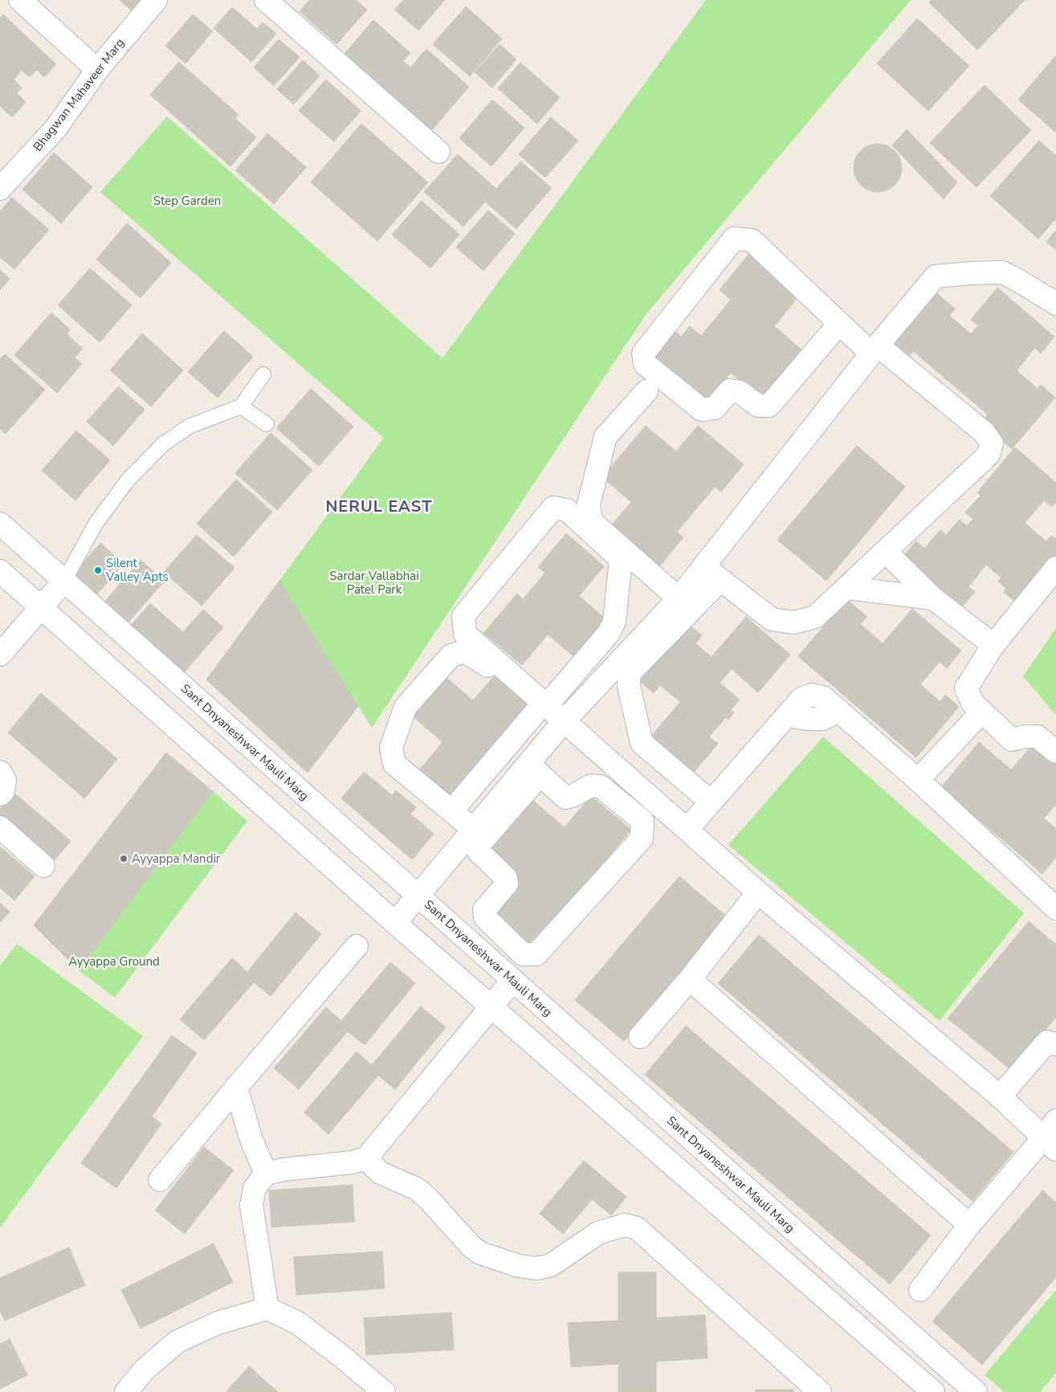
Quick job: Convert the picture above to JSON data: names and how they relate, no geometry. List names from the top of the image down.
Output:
{
  "streets": {
    "street": ["Bhagwan Mahaveer Marg", "Sant Dnyaneshwar Mauli Marg"]
  },
  "districts": ["NERUL EAST"],
  "parks": ["Step Garden", "Sardar Vallabhai Patel Park", "Ayyappa Ground"],
  "places": ["Silent Valley Apts", "Ayyappa Mandir"]
}
